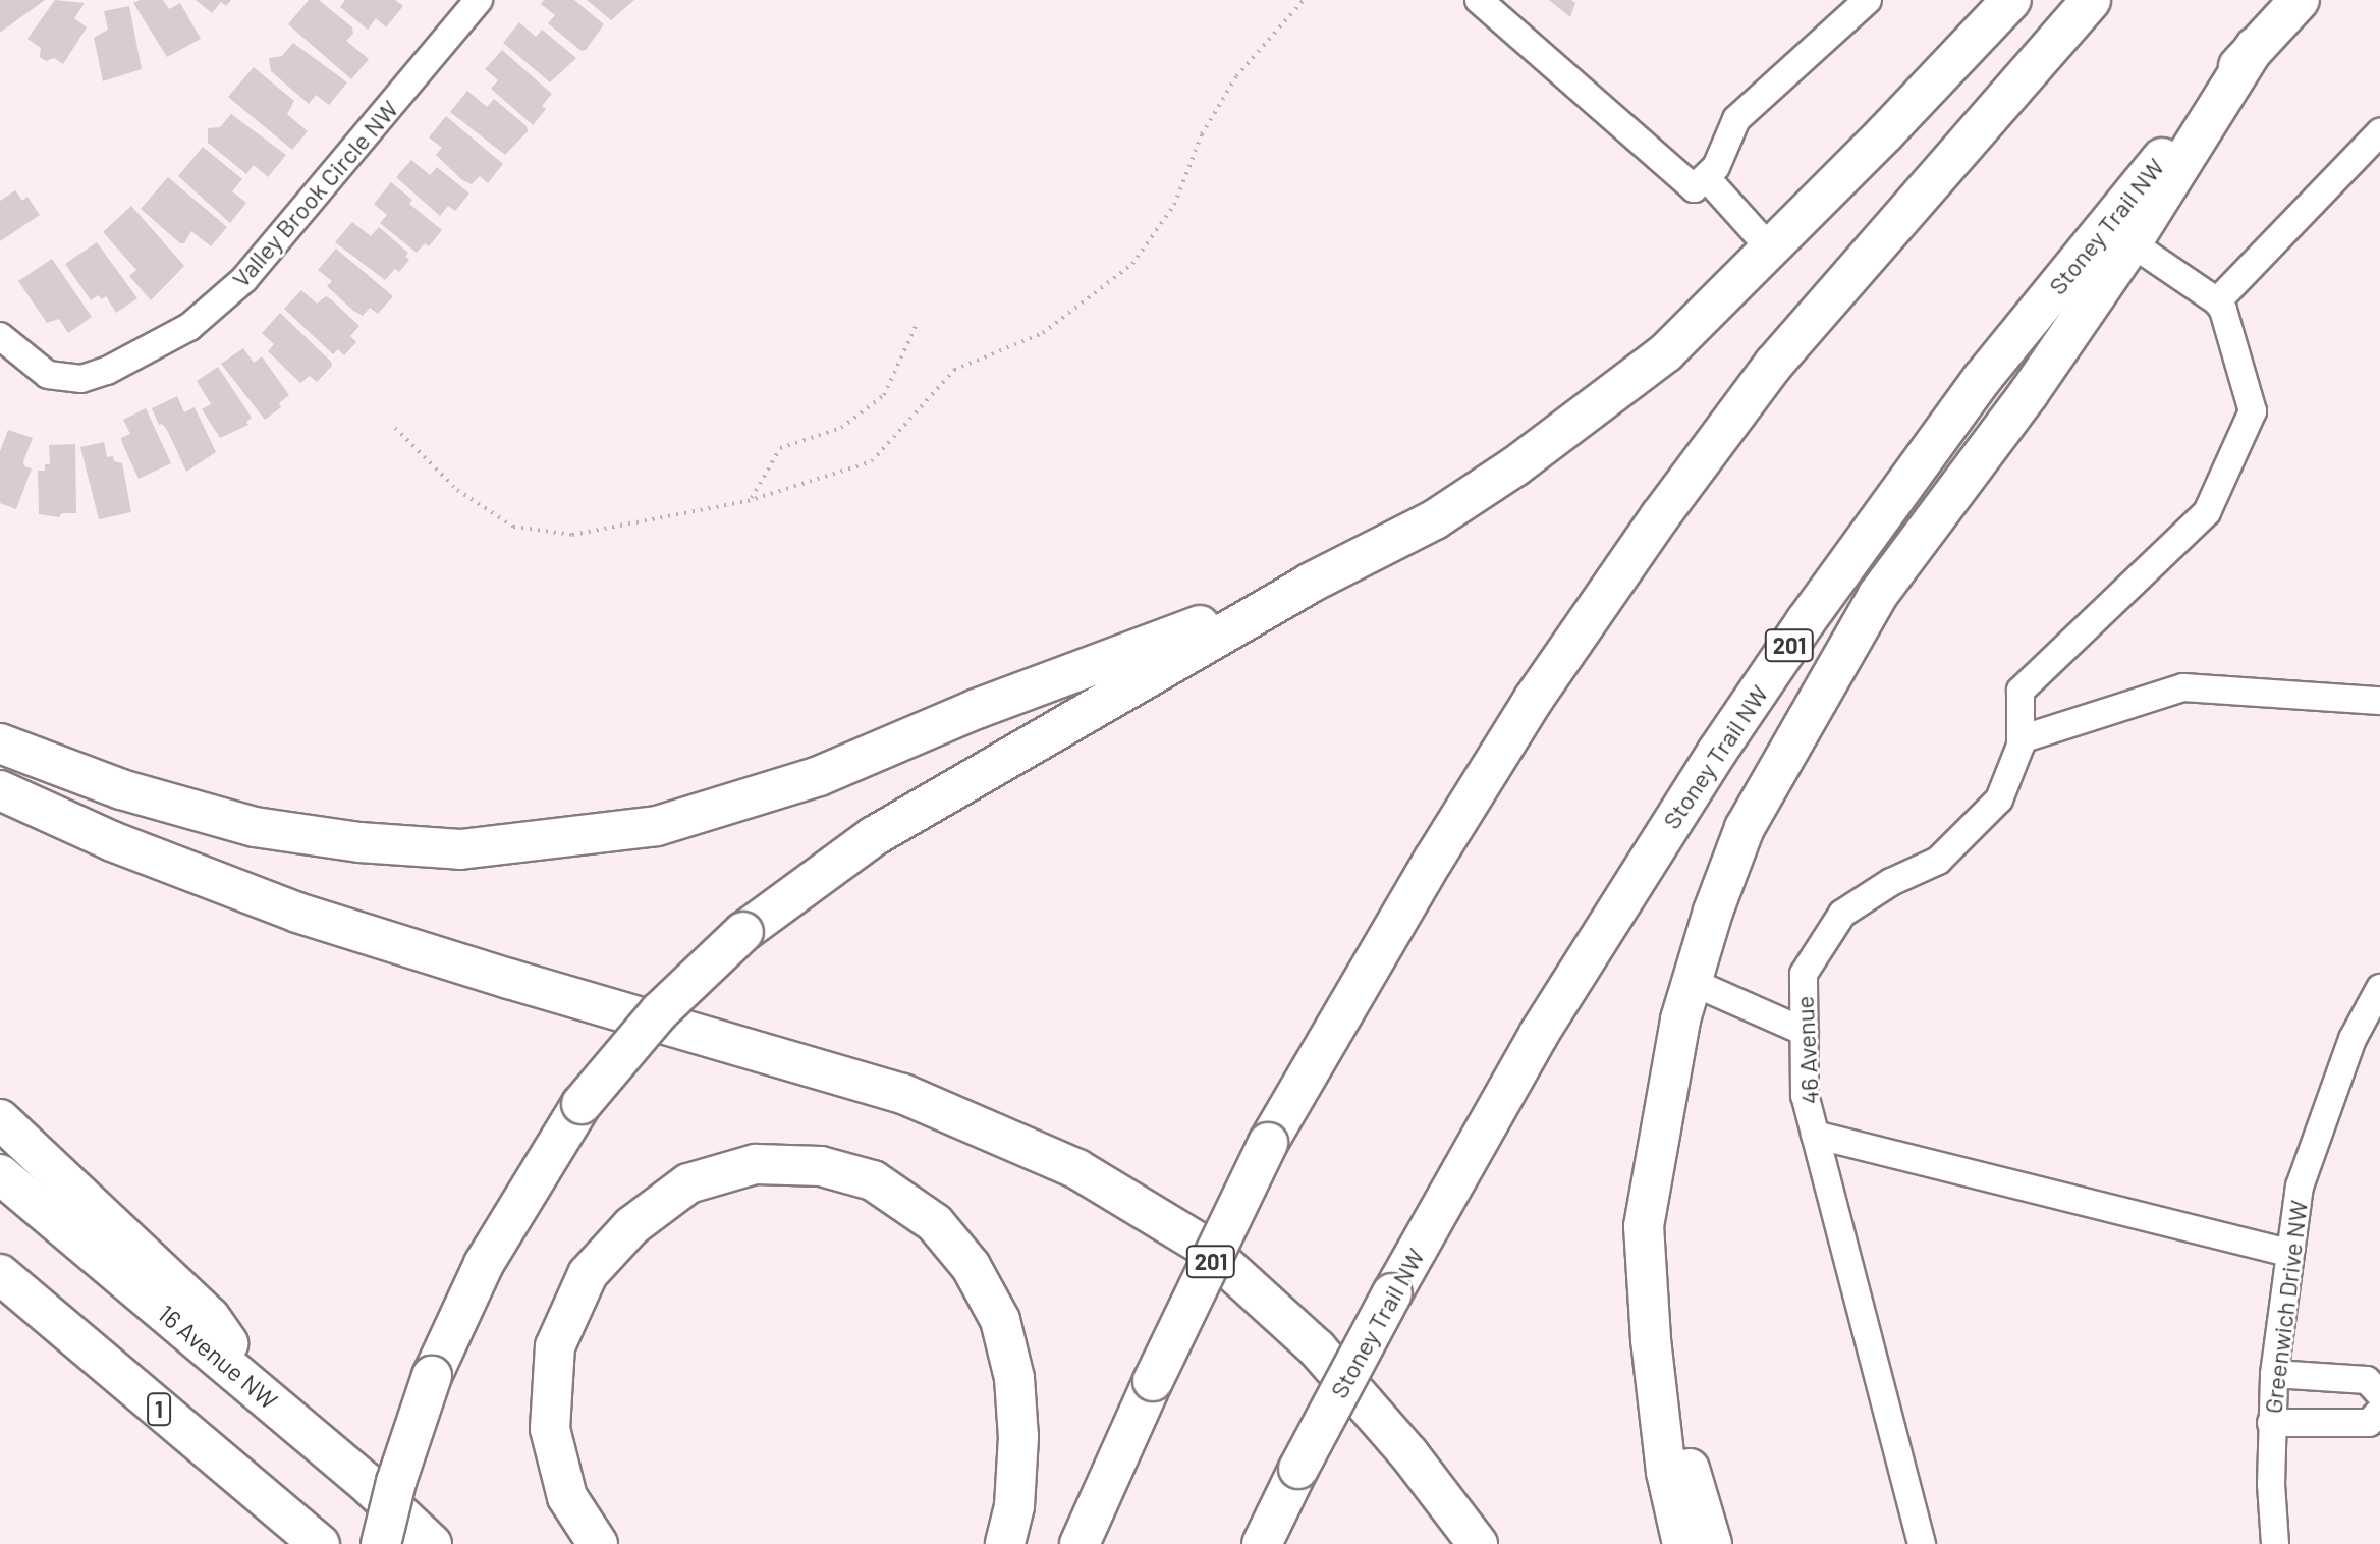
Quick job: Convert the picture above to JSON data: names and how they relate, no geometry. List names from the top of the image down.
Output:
{
  "streets": {
    "highway": [
      "Stoney Trail NW",
      "201",
      "16 Avenue NW",
      "1"
    ],
    "street": ["Valley Brook Circle NW", "46 Avenue", "Greenwich Drive NW"]
  }
}
